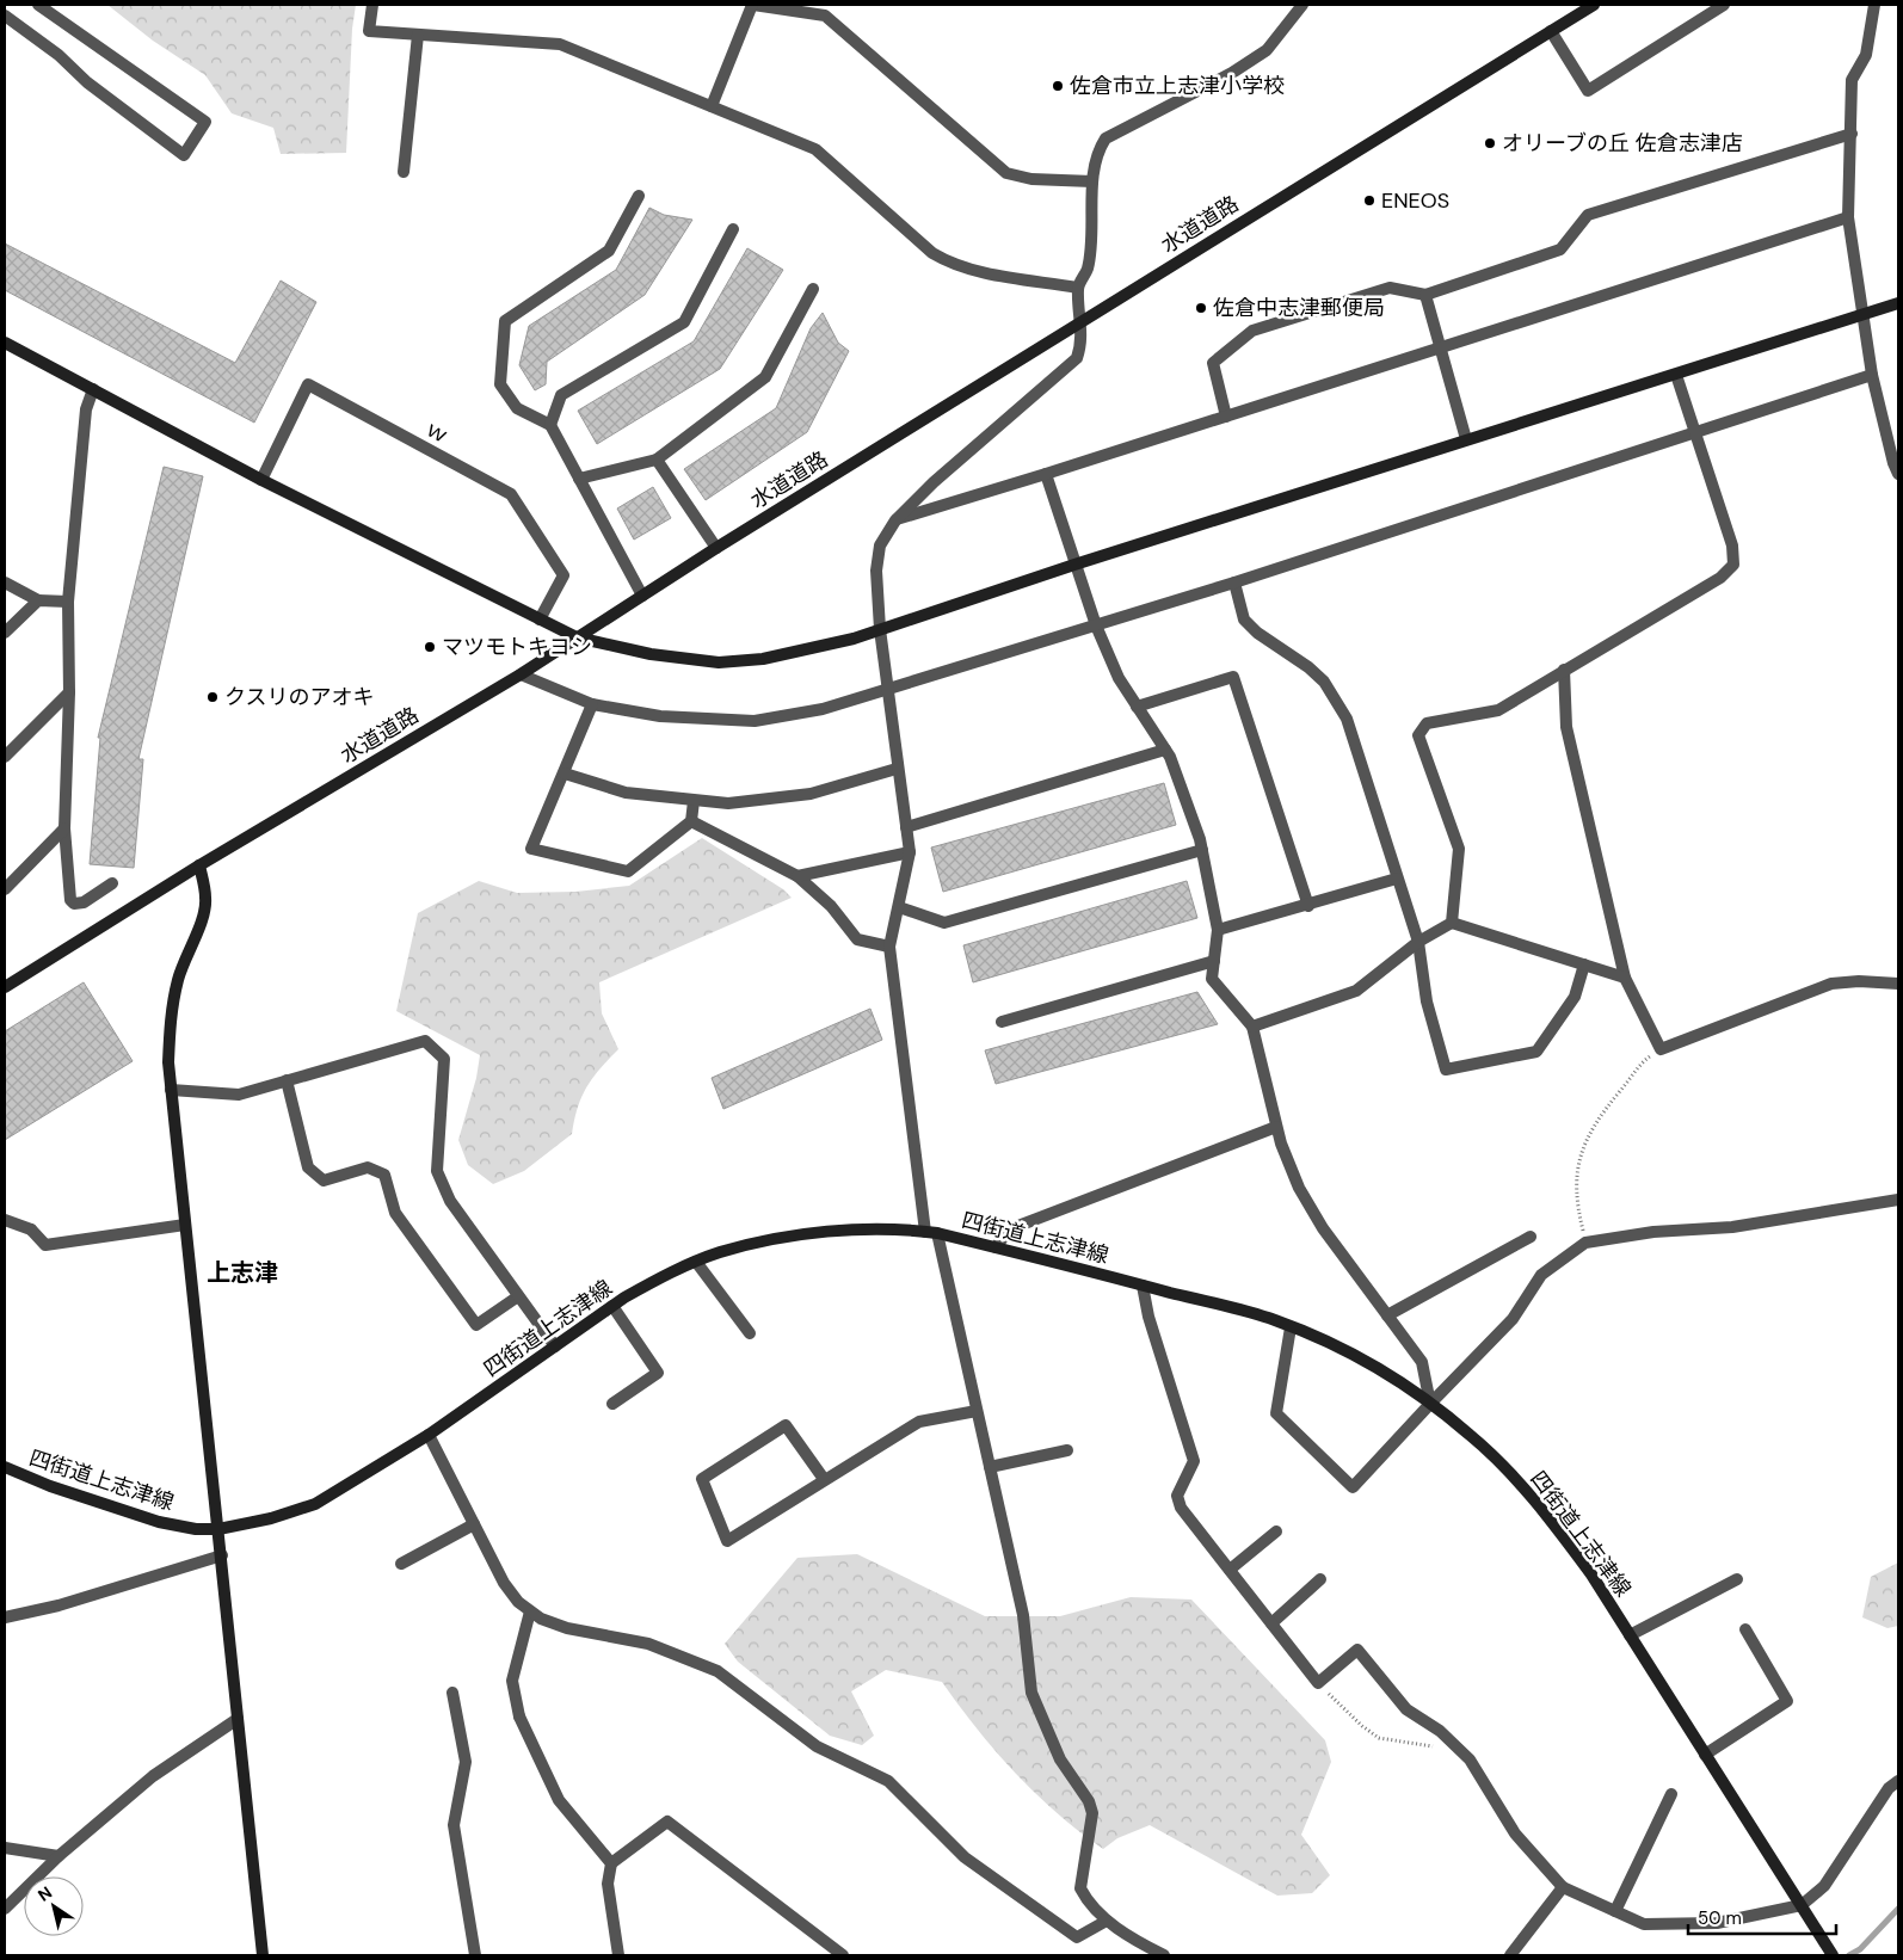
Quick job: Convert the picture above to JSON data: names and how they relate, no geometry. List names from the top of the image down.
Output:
{
  "streets": {
    "street": ["水道道路", "ｗ", "四街道上志津線"]
  },
  "districts": ["上志津"],
  "places": [
    "佐倉市立上志津小学校",
    "オリーブの丘 佐倉志津店",
    "ENEOS",
    "佐倉中志津郵便局",
    "マツモトキヨシ",
    "クスリのアオキ"
  ],
  "scale_bar": "50 m",
  "north": "top left"
}
